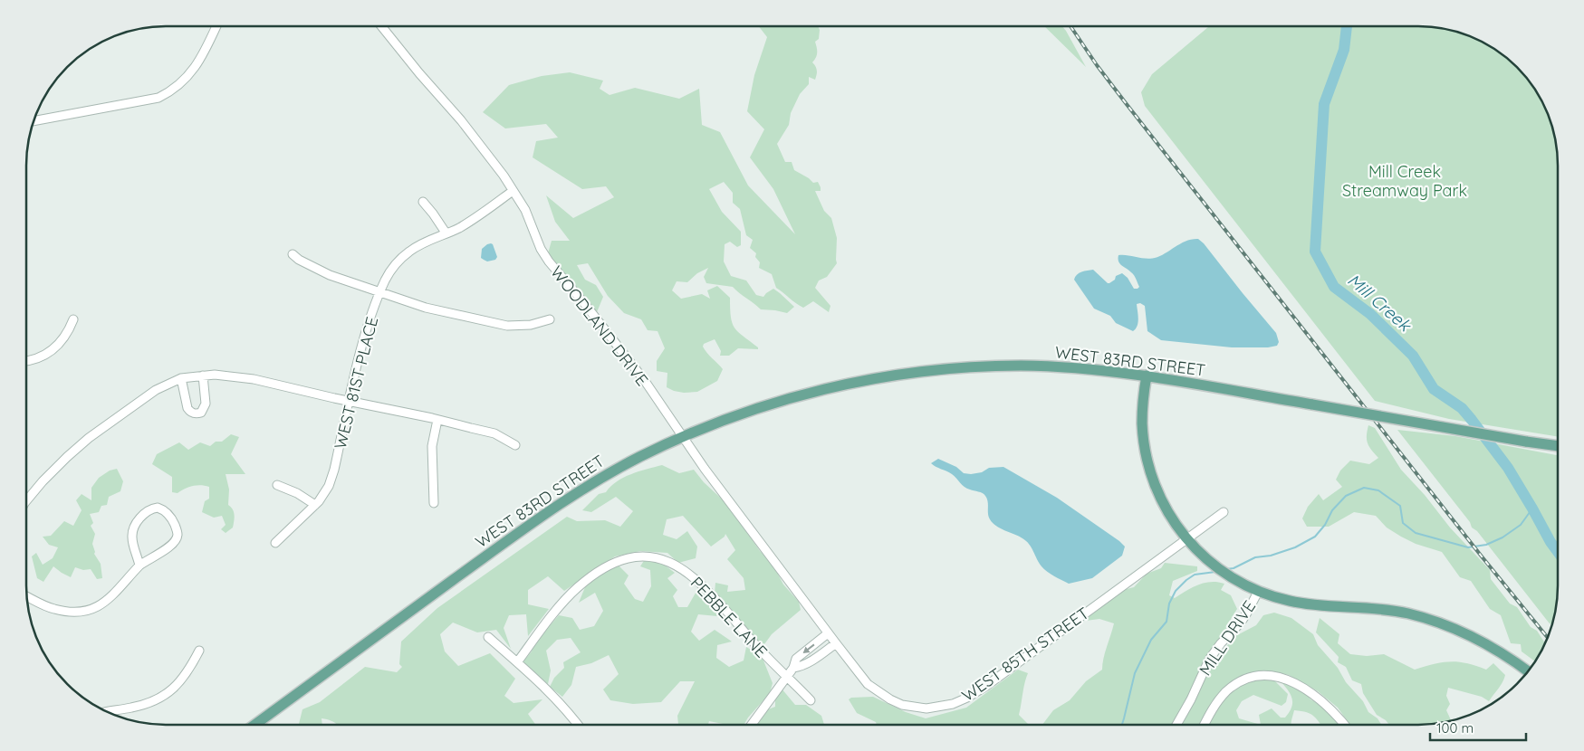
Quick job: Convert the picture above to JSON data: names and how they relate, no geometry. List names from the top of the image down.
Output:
{
  "streets": {
    "main road": ["WEST 83RD STREET"],
    "street": [
      "WOODLAND DRIVE",
      "WEST 81ST PLACE",
      "PEBBLE LANE",
      "MILL DRIVE",
      "WEST 85TH STREET"
    ]
  },
  "crossings": [
    ["WOODLAND DRIVE", "WEST 83RD STREET"],
    ["WOODLAND DRIVE", "WEST 81ST PLACE"],
    ["WOODLAND DRIVE", "WEST 85TH STREET"]
  ],
  "water": ["Mill Creek"],
  "parks": ["Mill Creek Streamway Park"],
  "scale_bar": "100 m"
}
